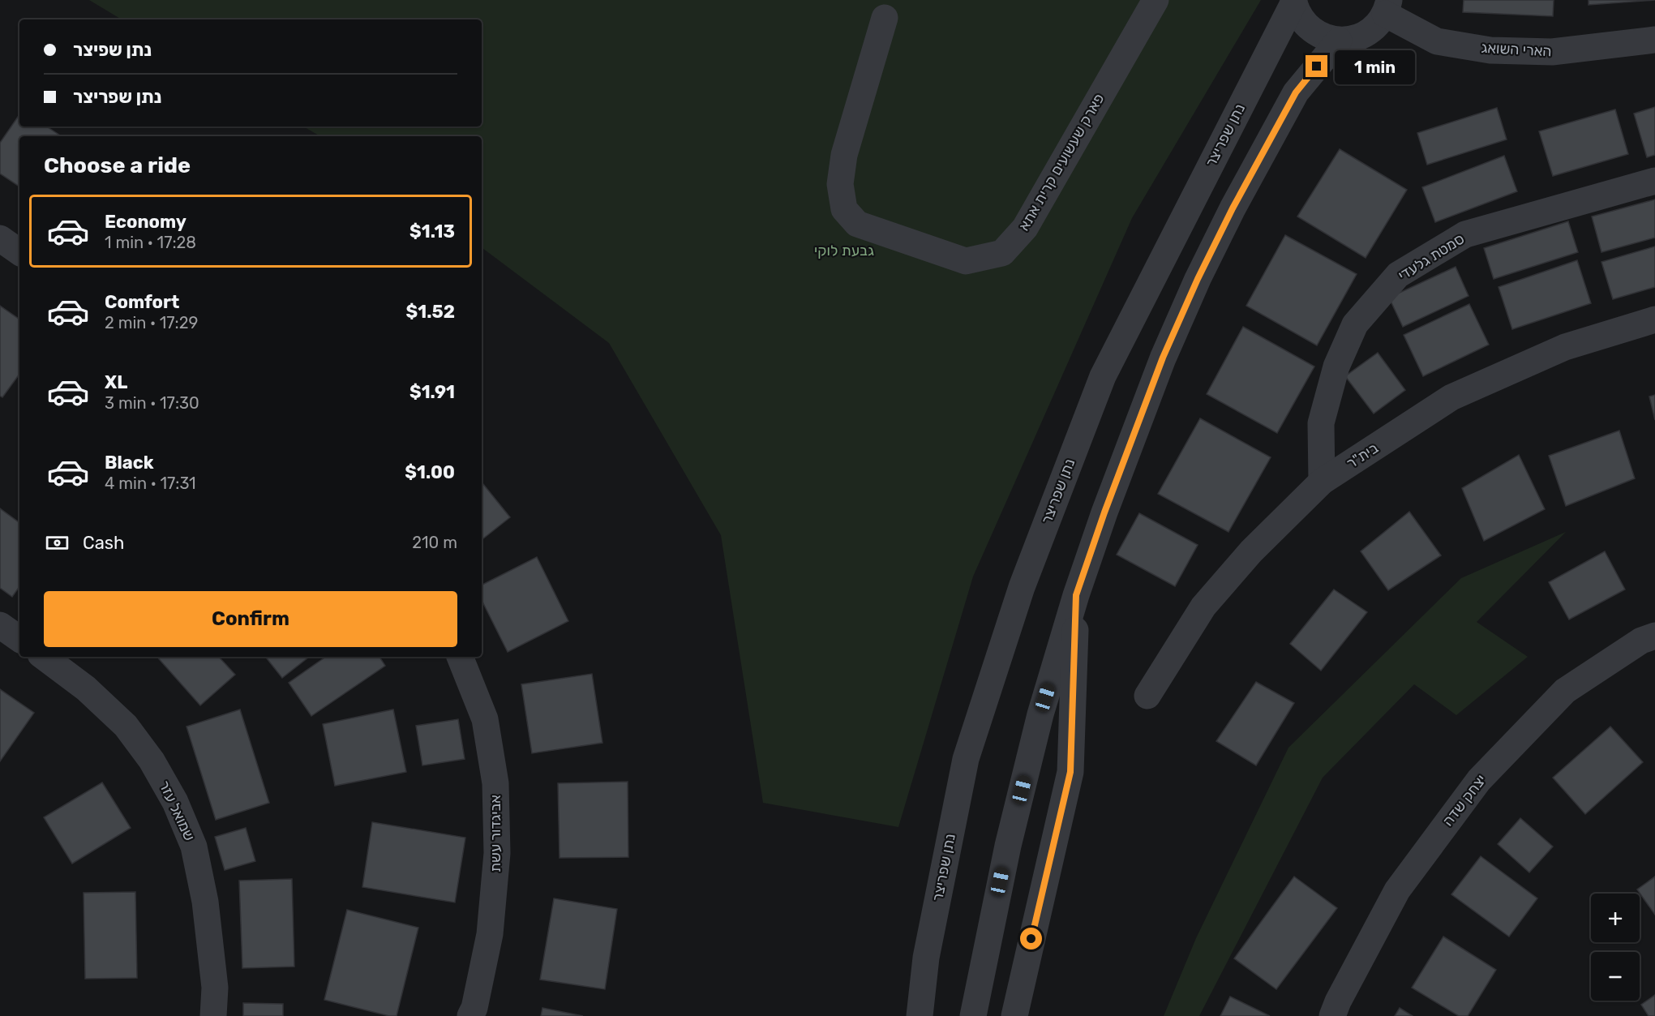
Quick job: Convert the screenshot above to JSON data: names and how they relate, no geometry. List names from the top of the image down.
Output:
{
  "streets": {
    "street": [
      "הארי השואג",
      "נתן שפריצר",
      "פארק שעשועים קרית אתא",
      "סמטת גלעדי",
      "בית\"ר",
      "יצחק שדה",
      "שמואל עזר",
      "אביגדור עשת"
    ]
  },
  "crossings": [
    ["סמטת גלעדי", "בית\"ר"]
  ],
  "parks": ["גבעת לוקי"],
  "page": {
    "banner": ["נתן שפיצר", "נתן שפריצר"],
    "bubble": "1 min",
    "heading": "Choose a ride",
    "list": [
      {
        "name": "Economy",
        "note": "1 min · 17:28",
        "value": "$1.13"
      },
      {
        "name": "Comfort",
        "note": "2 min · 17:29",
        "value": "$1.52"
      },
      {
        "name": "XL",
        "note": "3 min · 17:30",
        "value": "$1.91"
      },
      {
        "name": "Black",
        "note": "4 min · 17:31",
        "value": "$1.00"
      }
    ],
    "pay": ["Cash", "210 m"],
    "buttons": "Confirm",
    "map_buttons": ["+", "−"]
  }
}
